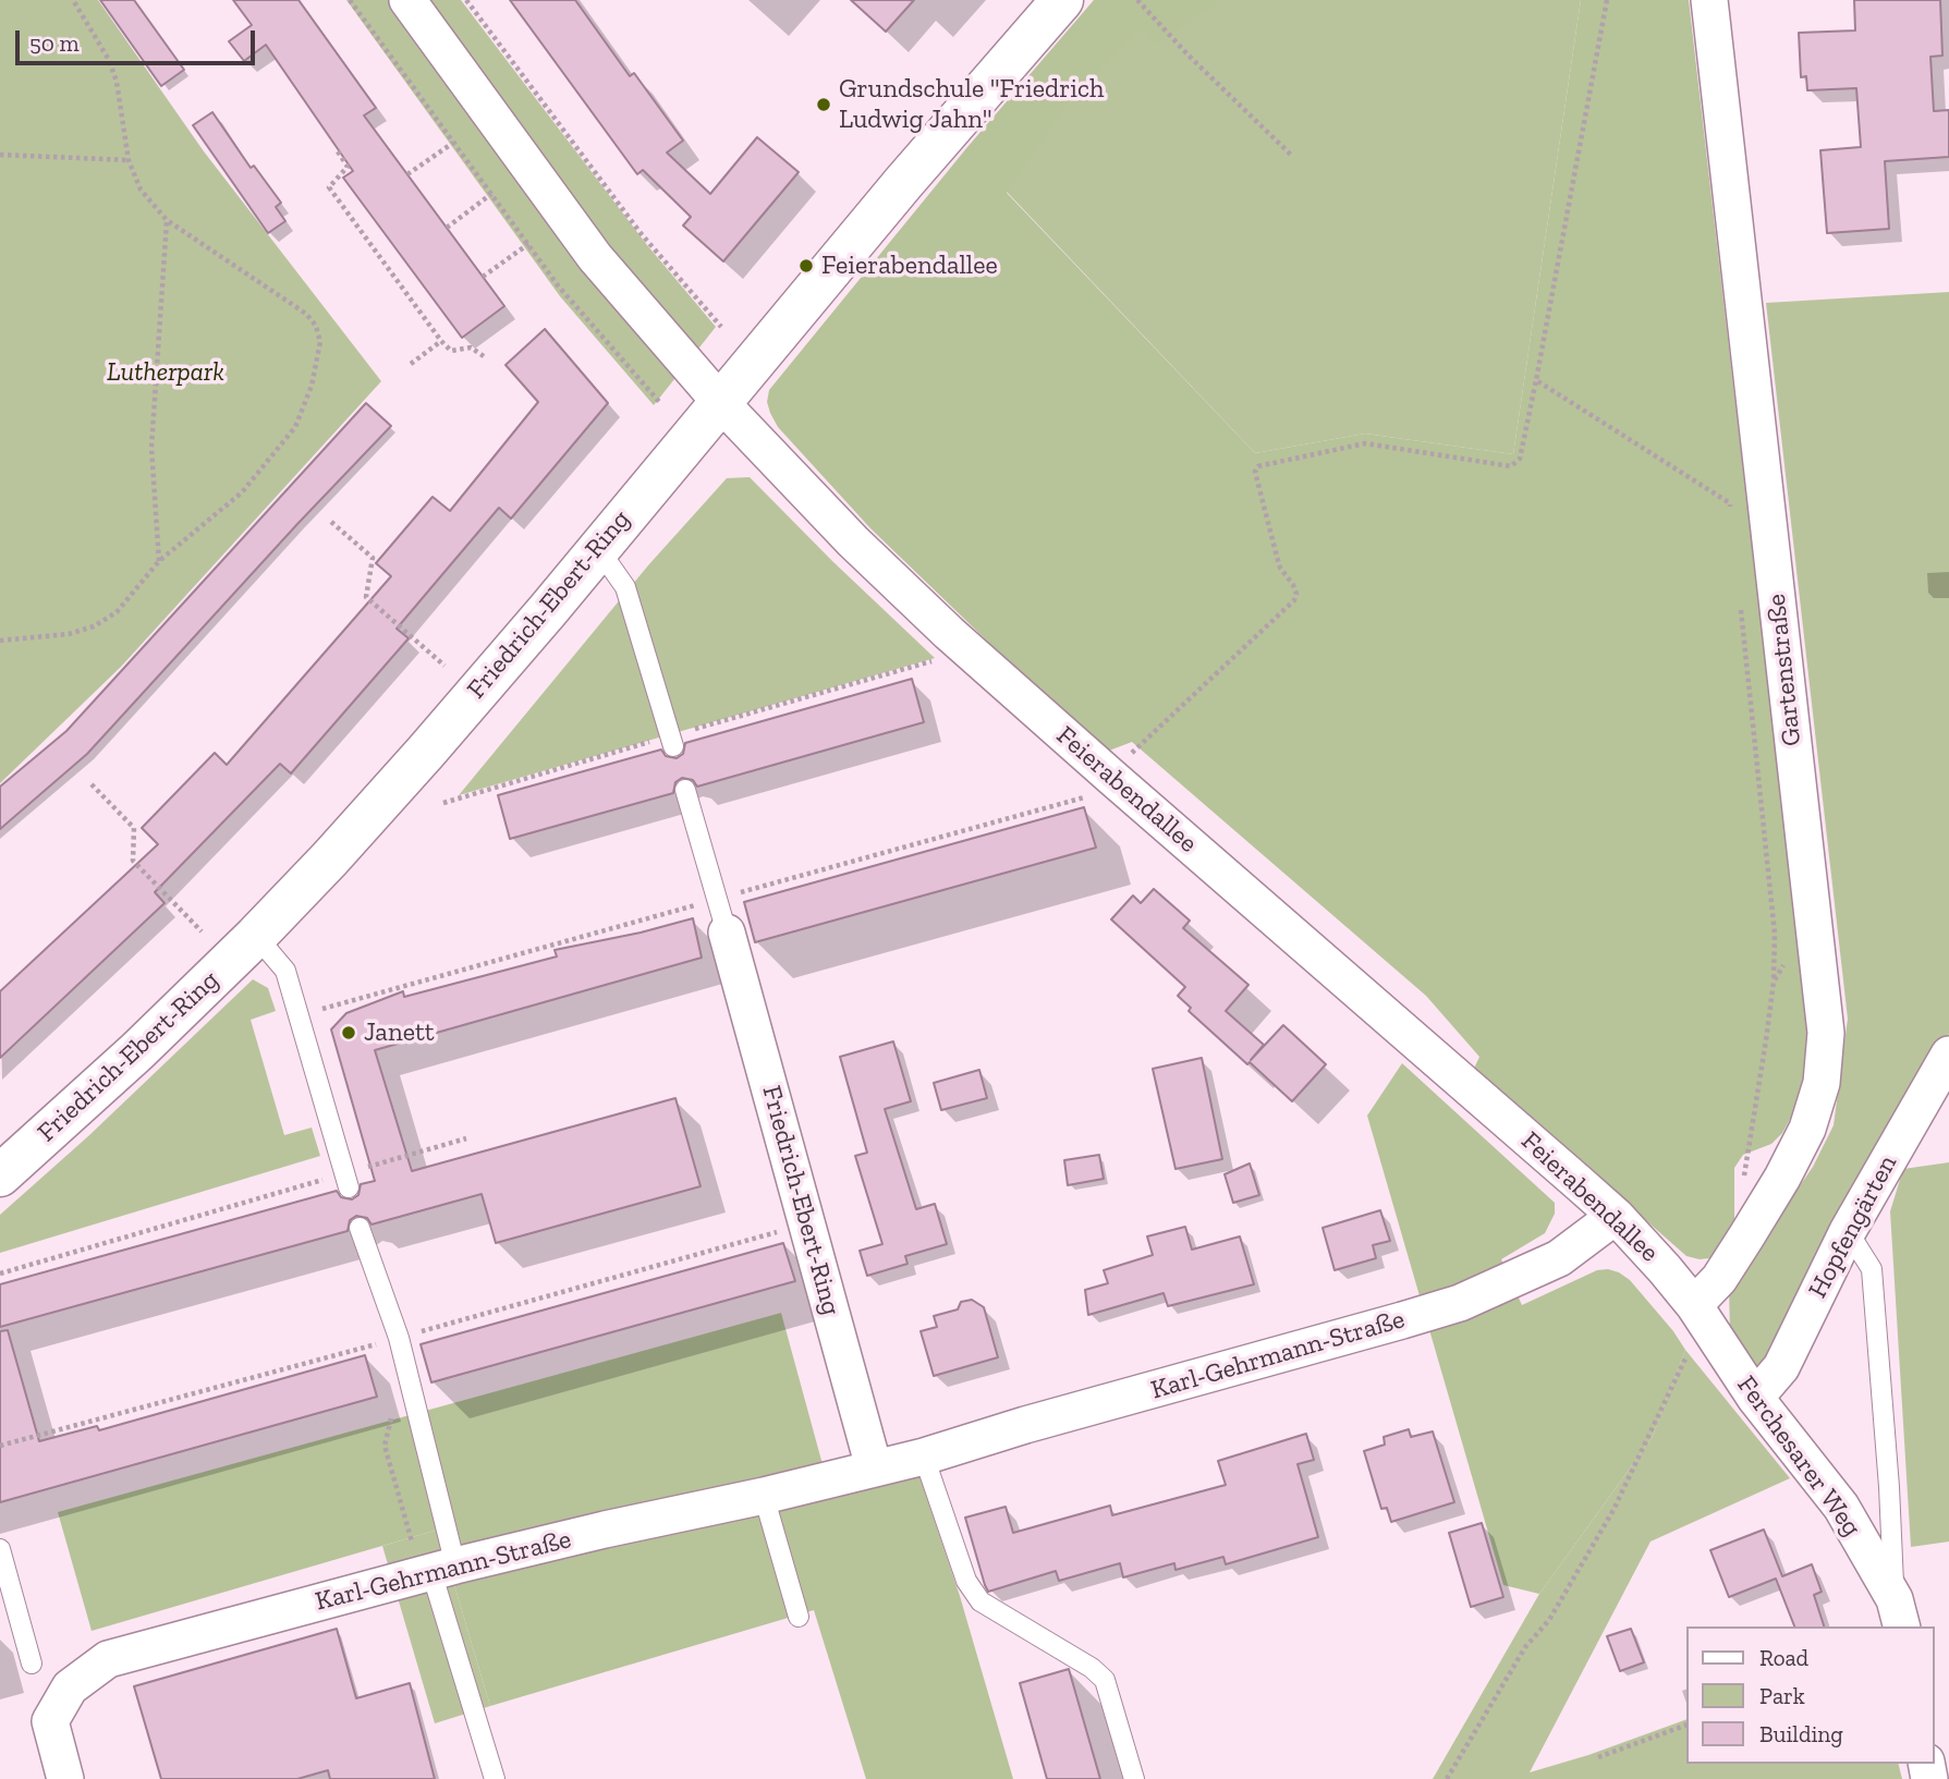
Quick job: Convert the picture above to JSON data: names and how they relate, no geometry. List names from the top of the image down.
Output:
{
  "streets": {
    "main road": ["Friedrich-Ebert-Ring"],
    "street": [
      "Gartenstraße",
      "Feierabendallee",
      "Hopfengärten",
      "Karl-Gehrmann-Straße",
      "Ferchesarer Weg"
    ]
  },
  "crossings": [
    ["Friedrich-Ebert-Ring", "Feierabendallee"],
    ["Friedrich-Ebert-Ring", "Karl-Gehrmann-Straße"],
    ["Gartenstraße", "Feierabendallee"],
    ["Feierabendallee", "Karl-Gehrmann-Straße"],
    ["Feierabendallee", "Ferchesarer Weg"],
    ["Hopfengärten", "Ferchesarer Weg"]
  ],
  "parks": ["Lutherpark"],
  "places": ["Grundschule \"Friedrich Ludwig Jahn\"", "Feierabendallee", "Janett"],
  "legend": ["Road", "Park", "Building"],
  "scale_bar": "50 m"
}
